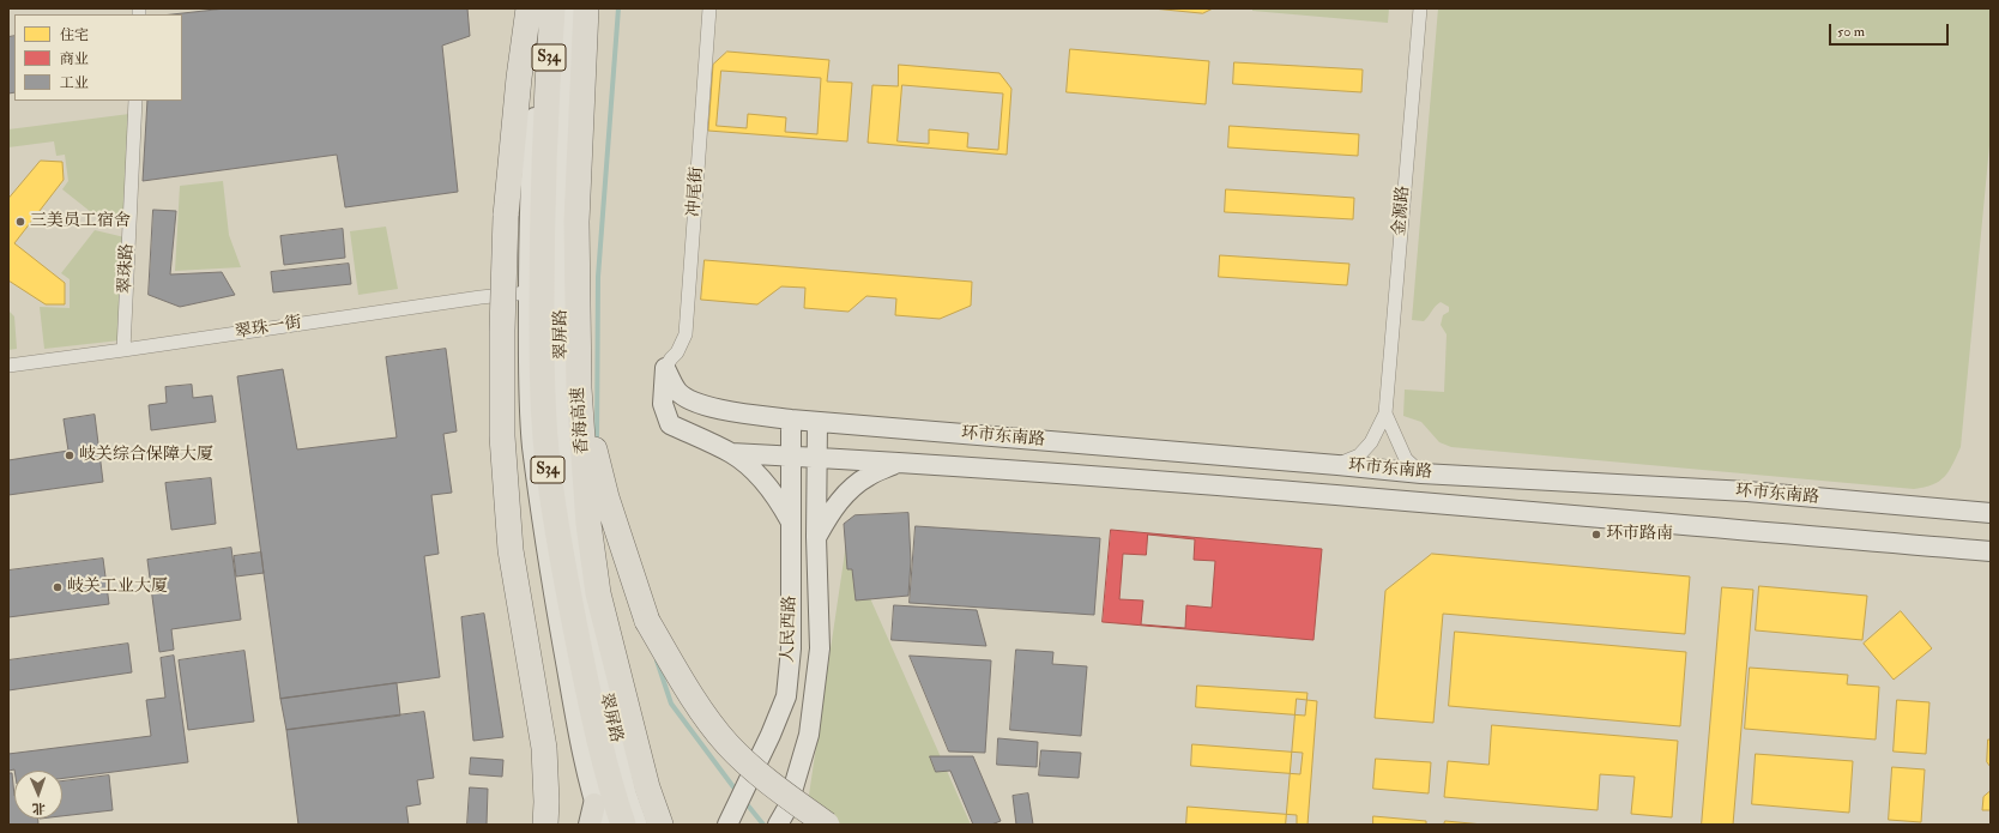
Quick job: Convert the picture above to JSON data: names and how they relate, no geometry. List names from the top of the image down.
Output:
{
  "streets": {
    "highway": ["S34", "香海高速"],
    "main road": ["翠屏路", "环市东南路", "人民西路"],
    "street": [
      "冲尾街",
      "金源路",
      "翠珠路",
      "翠珠一街"
    ]
  },
  "crossings": [
    ["冲尾街", "环市东南路"],
    ["翠珠路", "翠珠一街"],
    ["翠珠一街", "翠屏路"],
    ["环市东南路", "人民西路"]
  ],
  "places": [
    "三美员工宿舍",
    "岐关综合保障大厦",
    "环市路南",
    "岐关工业大厦"
  ],
  "legend": ["住宅", "商业", "工业"],
  "scale_bar": "50 m",
  "north": "bottom"
}
